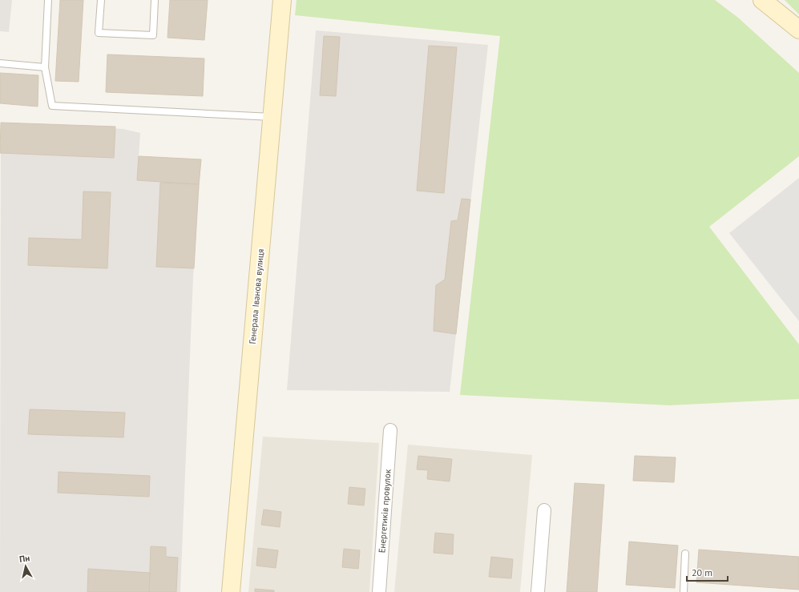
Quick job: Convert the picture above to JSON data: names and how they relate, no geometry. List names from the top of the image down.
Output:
{
  "streets": {
    "street": ["Генерала Іванова вулиця", "Енергетиків провулок"]
  },
  "scale_bar": "20 m",
  "north": "top"
}
